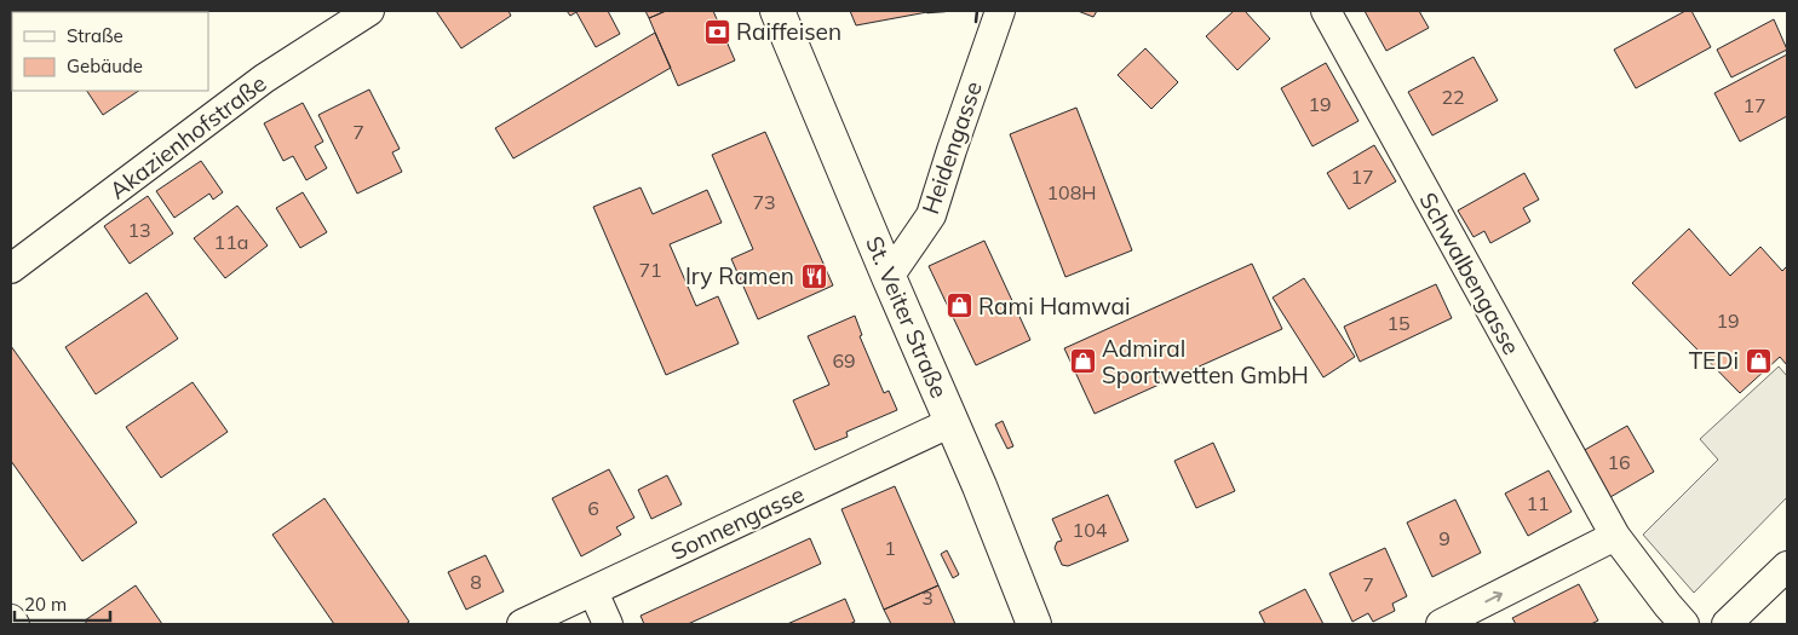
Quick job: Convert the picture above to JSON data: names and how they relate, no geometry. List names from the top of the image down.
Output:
{
  "streets": {
    "main road": ["St. Veiter Straße"],
    "street": [
      "Akazienhofstraße",
      "Heidengasse",
      "Schwalbengasse",
      "Sonnengasse"
    ]
  },
  "crossings": [
    ["Heidengasse", "St. Veiter Straße"],
    ["St. Veiter Straße", "Sonnengasse"]
  ],
  "places": {
    "bank": ["Raiffeisen"],
    "restaurant": ["Iry Ramen"],
    "shop": ["Rami Hamwai", "TEDi", "Admiral Sportwetten GmbH"]
  },
  "house_numbers": [
    "22",
    "19",
    "17",
    "7",
    "17",
    "108H",
    "73",
    "13",
    "11a",
    "71",
    "19",
    "15",
    "69",
    "16",
    "11",
    "6",
    "104",
    "9",
    "1",
    "8",
    "7",
    "3"
  ],
  "legend": ["Straße", "Gebäude"],
  "scale_bar": "20 m"
}
